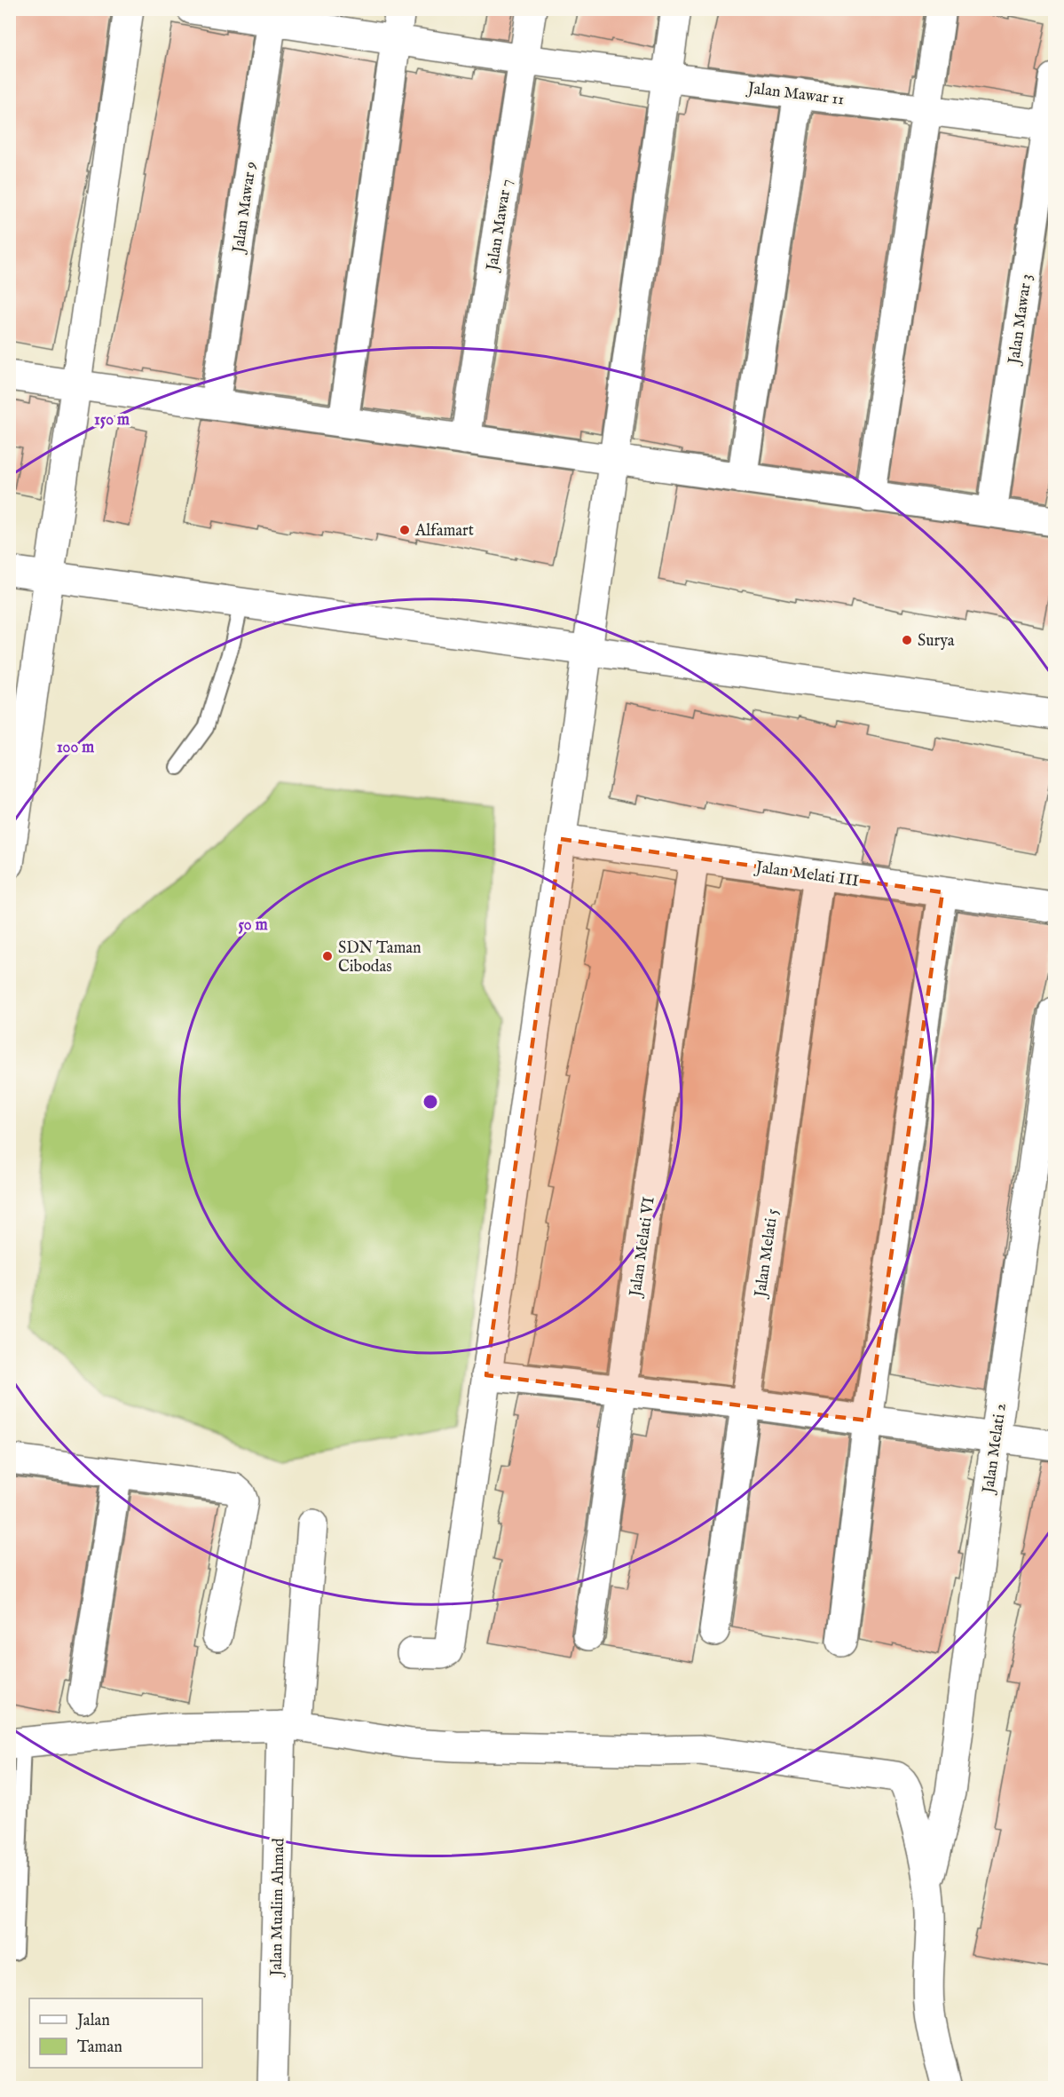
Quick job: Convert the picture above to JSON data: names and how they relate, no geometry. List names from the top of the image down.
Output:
{
  "streets": {
    "street": [
      "Jalan Mawar 11",
      "Jalan Mawar 9",
      "Jalan Mawar 7",
      "Jalan Mawar 3",
      "Jalan Melati III",
      "Jalan Melati VI",
      "Jalan Melati 5",
      "Jalan Melati 2",
      "Jalan Mualim Ahmad"
    ]
  },
  "crossings": [
    ["Jalan Mawar 11", "Jalan Mawar 9"],
    ["Jalan Mawar 11", "Jalan Mawar 7"],
    ["Jalan Mawar 11", "Jalan Mawar 3"],
    ["Jalan Melati III", "Jalan Melati VI"],
    ["Jalan Melati III", "Jalan Melati 5"]
  ],
  "places": ["Alfamart", "Surya", "SDN Taman Cibodas"],
  "legend": ["Jalan", "Taman"],
  "rings": ["150 m", "100 m", "50 m"]
}
